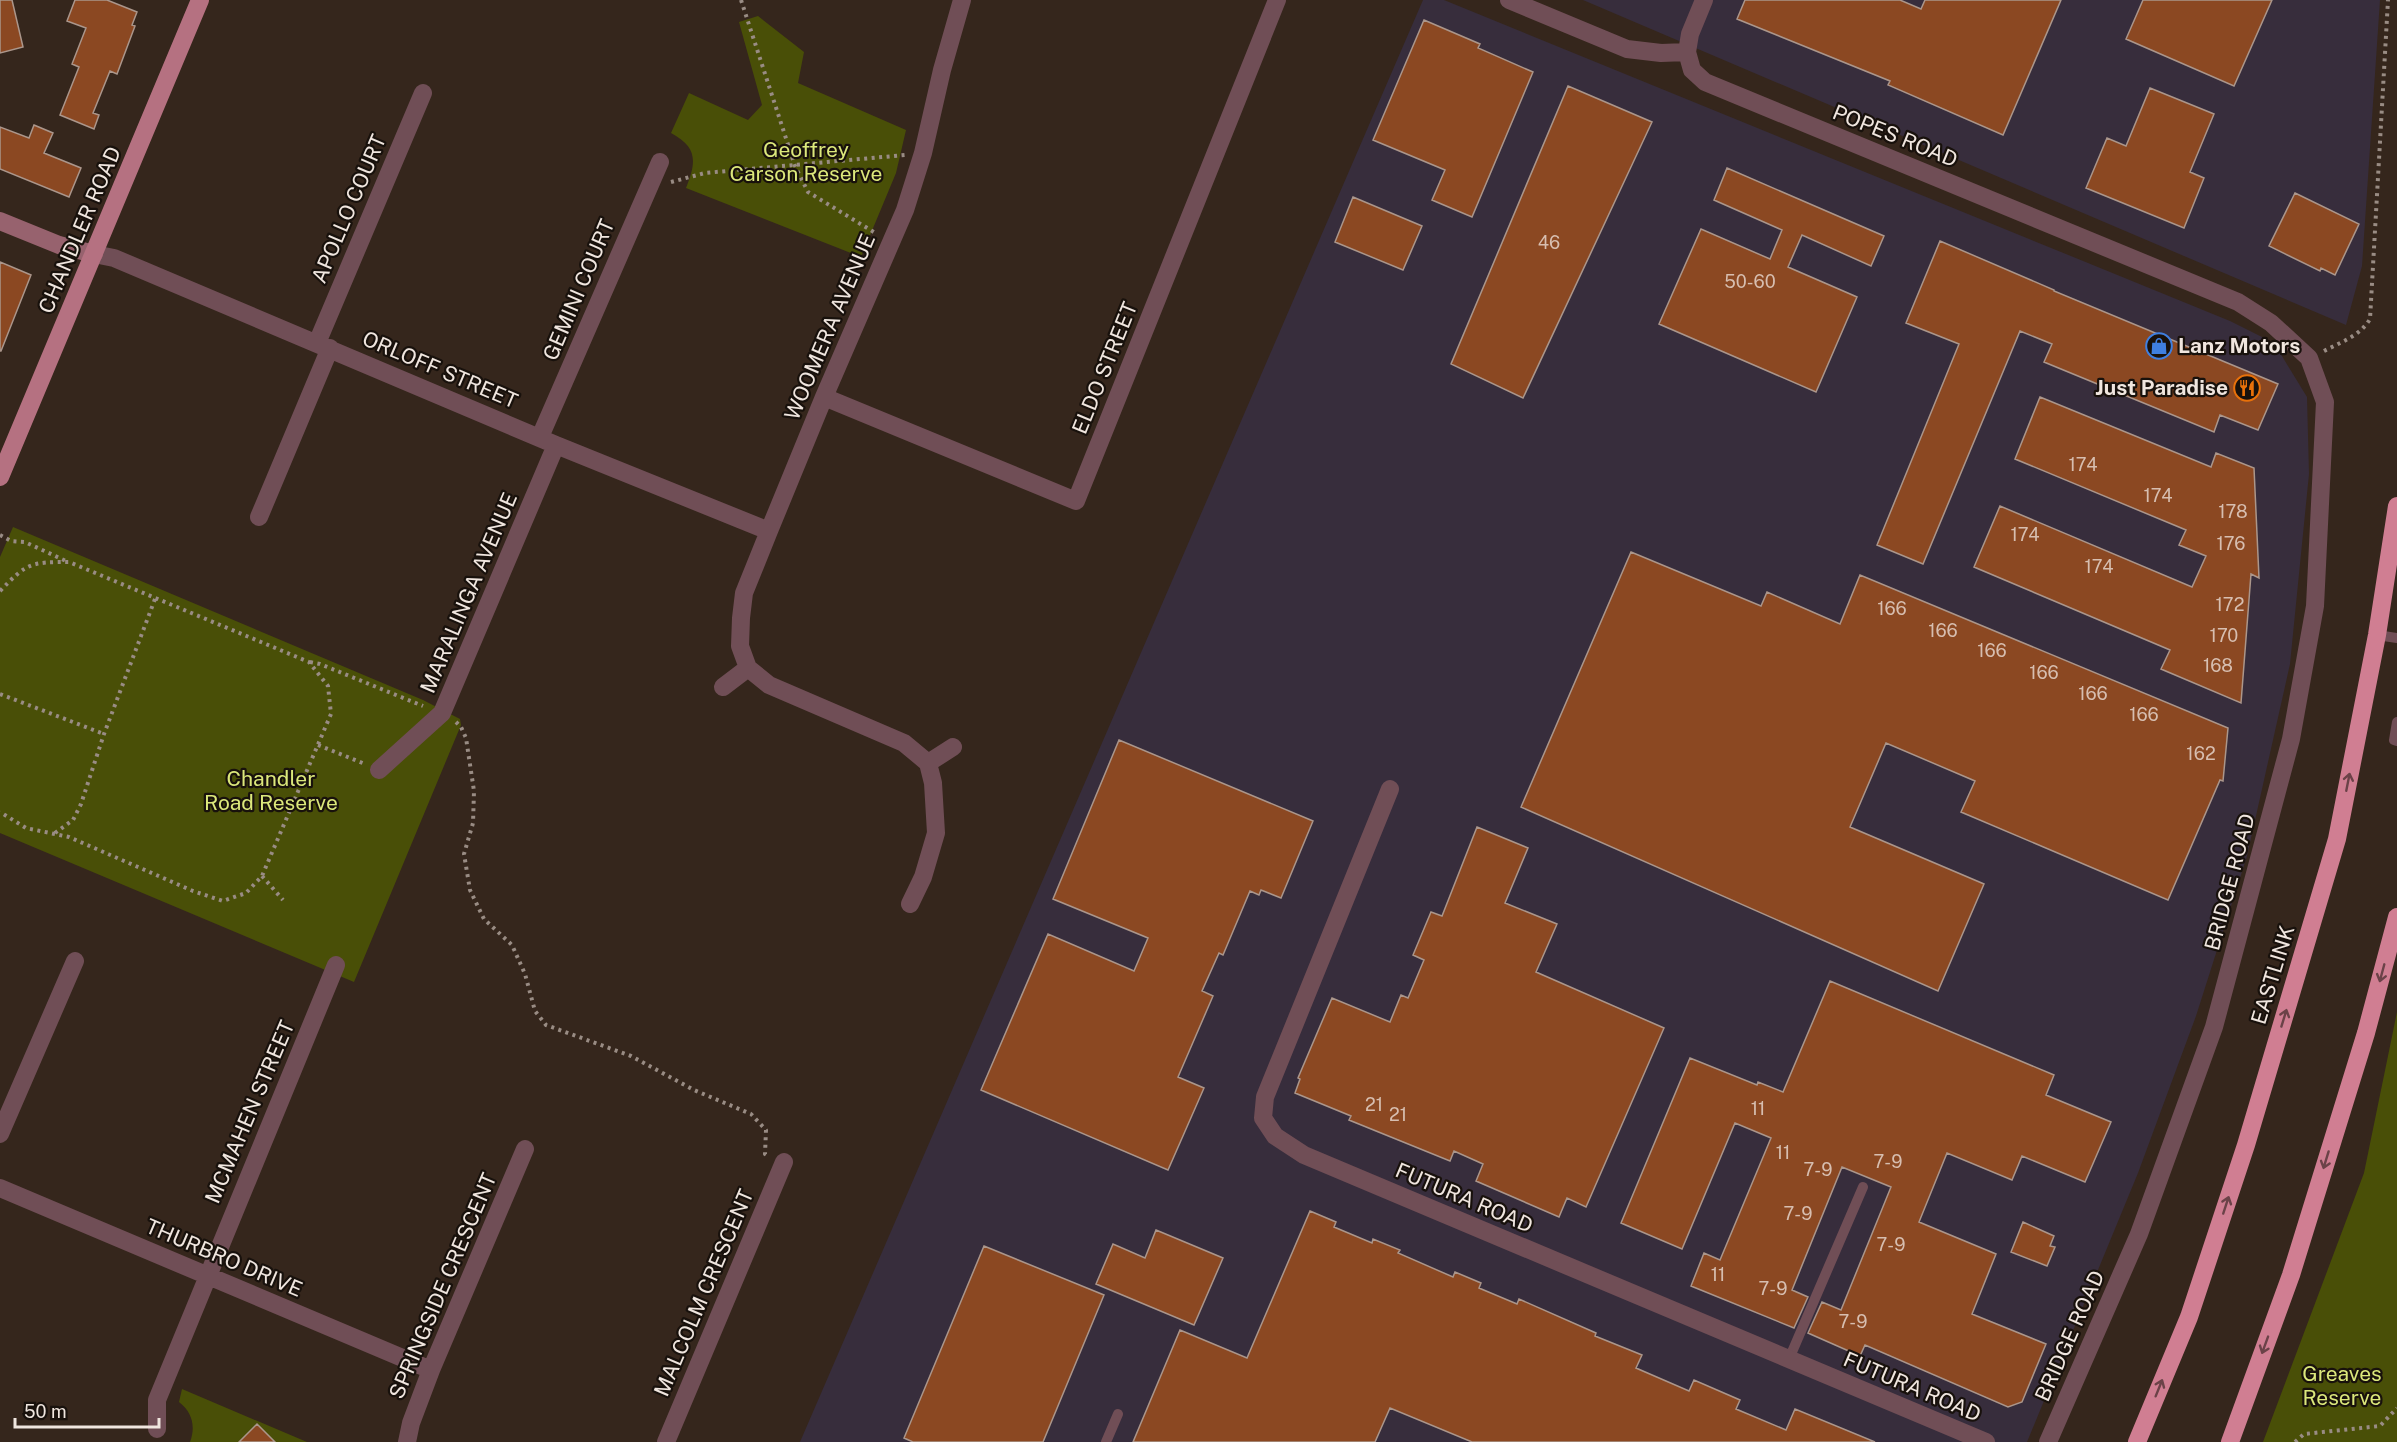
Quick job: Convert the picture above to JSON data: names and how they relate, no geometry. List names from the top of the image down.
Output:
{
  "streets": {
    "highway": ["EASTLINK"],
    "main road": ["CHANDLER ROAD"],
    "street": [
      "POPES ROAD",
      "APOLLO COURT",
      "GEMINI COURT",
      "WOOMERA AVENUE",
      "ELDO STREET",
      "ORLOFF STREET",
      "MARALINGA AVENUE",
      "BRIDGE ROAD",
      "MCMAHEN STREET",
      "FUTURA ROAD",
      "THURBRO DRIVE",
      "SPRINGSIDE CRESCENT",
      "MALCOLM CRESCENT"
    ]
  },
  "crossings": [
    ["POPES ROAD", "BRIDGE ROAD"],
    ["APOLLO COURT", "ORLOFF STREET"],
    ["CHANDLER ROAD", "ORLOFF STREET"],
    ["GEMINI COURT", "ORLOFF STREET"],
    ["GEMINI COURT", "MARALINGA AVENUE"],
    ["WOOMERA AVENUE", "ELDO STREET"],
    ["WOOMERA AVENUE", "ORLOFF STREET"],
    ["ORLOFF STREET", "MARALINGA AVENUE"],
    ["MCMAHEN STREET", "THURBRO DRIVE"],
    ["THURBRO DRIVE", "SPRINGSIDE CRESCENT"]
  ],
  "parks": ["Geoffrey Carson Reserve", "Chandler Road Reserve", "Greaves Reserve"],
  "places": {
    "shop": ["Lanz Motors"],
    "restaurant": ["Just Paradise"]
  },
  "house_numbers": [
    "46",
    "50-60",
    "174",
    "174",
    "178",
    "174",
    "176",
    "174",
    "172",
    "166",
    "166",
    "170",
    "166",
    "168",
    "166",
    "166",
    "166",
    "162",
    "21",
    "11",
    "21",
    "11",
    "7-9",
    "7-9",
    "7-9",
    "7-9",
    "11",
    "7-9",
    "7-9"
  ],
  "scale_bar": "50 m"
}
